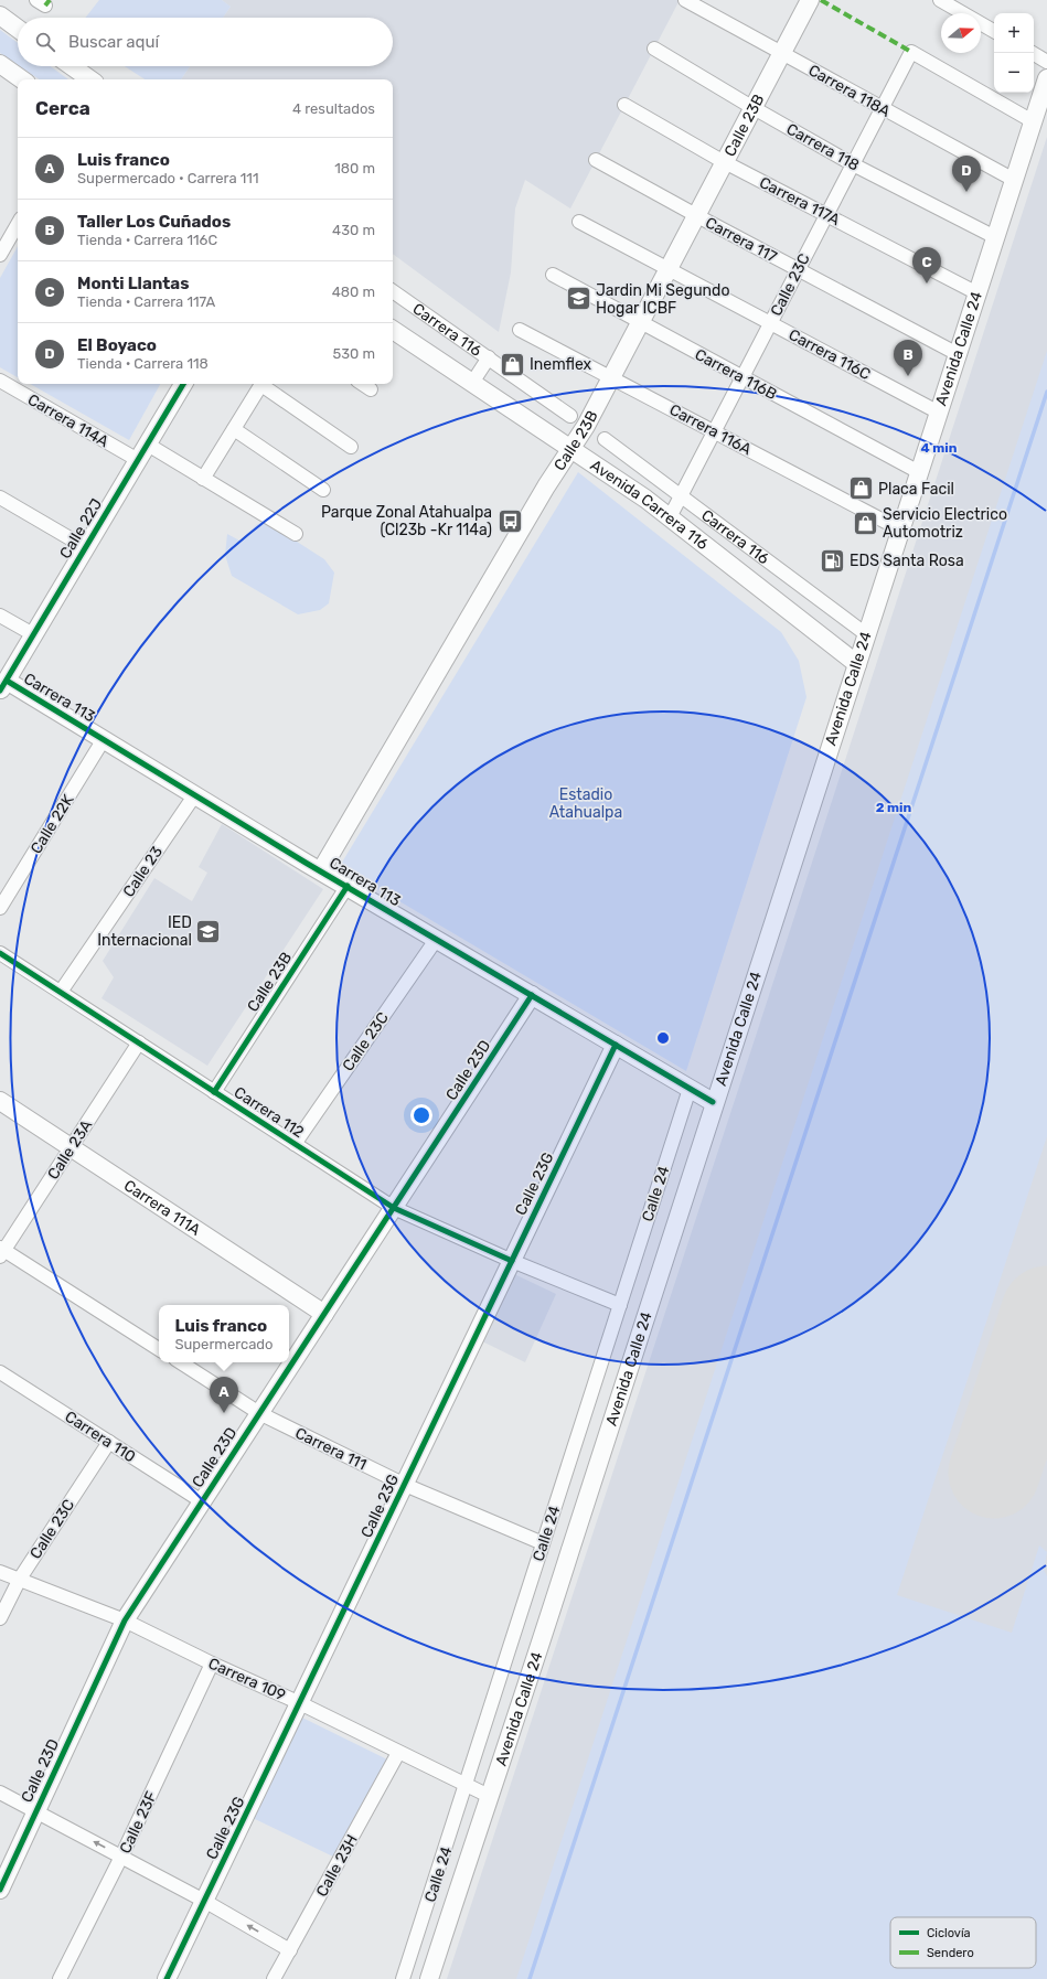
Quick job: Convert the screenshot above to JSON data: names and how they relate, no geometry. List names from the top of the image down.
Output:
{
  "streets": {
    "street": [
      "Carrera 118A",
      "Calle 23B",
      "Carrera 118",
      "Carrera 117A",
      "Carrera 117",
      "Calle 23C",
      "Carrera 116",
      "Avenida Calle 24",
      "Carrera 116C",
      "Carrera 116B",
      "Carrera 114A",
      "Carrera 116A",
      "Avenida Carrera 116",
      "Calle 22J",
      "Carrera 113",
      "Calle 22K",
      "Calle 23",
      "Calle 23D",
      "Carrera 112",
      "Calle 23A",
      "Calle 23G",
      "Calle 24",
      "Carrera 111A",
      "Carrera 110",
      "Carrera 111",
      "Carrera 109",
      "Calle 23F",
      "Calle 23H"
    ]
  },
  "crossings": [
    ["Carrera 118A", "Calle 23B"],
    ["Carrera 118A", "Calle 23C"],
    ["Carrera 118A", "Avenida Calle 24"],
    ["Calle 23B", "Carrera 118"],
    ["Calle 23B", "Carrera 117A"],
    ["Calle 23B", "Carrera 117"],
    ["Calle 23B", "Carrera 116C"],
    ["Calle 23B", "Carrera 116B"],
    ["Calle 23B", "Carrera 116A"],
    ["Calle 23B", "Avenida Carrera 116"],
    ["Calle 23B", "Carrera 113"],
    ["Calle 23B", "Carrera 112"],
    ["Carrera 118", "Calle 23C"],
    ["Carrera 118", "Avenida Calle 24"],
    ["Carrera 117A", "Calle 23C"],
    ["Carrera 117A", "Avenida Calle 24"],
    ["Carrera 117", "Calle 23C"],
    ["Carrera 117", "Avenida Calle 24"],
    ["Calle 23C", "Carrera 116"],
    ["Calle 23C", "Avenida Calle 24"],
    ["Calle 23C", "Carrera 116C"],
    ["Calle 23C", "Carrera 116B"],
    ["Calle 23C", "Carrera 116A"],
    ["Calle 23C", "Avenida Carrera 116"],
    ["Calle 23C", "Carrera 113"],
    ["Calle 23C", "Carrera 112"],
    ["Calle 23C", "Carrera 110"],
    ["Calle 23C", "Carrera 109"],
    ["Carrera 116", "Avenida Calle 24"],
    ["Avenida Calle 24", "Carrera 116C"],
    ["Avenida Calle 24", "Carrera 116B"],
    ["Avenida Calle 24", "Carrera 116A"],
    ["Avenida Calle 24", "Avenida Carrera 116"],
    ["Avenida Calle 24", "Carrera 113"],
    ["Avenida Calle 24", "Carrera 109"],
    ["Carrera 114A", "Calle 22J"],
    ["Calle 22J", "Carrera 113"],
    ["Carrera 113", "Calle 22K"],
    ["Carrera 113", "Calle 23"],
    ["Carrera 113", "Calle 23D"],
    ["Carrera 113", "Calle 23G"],
    ["Carrera 113", "Calle 24"],
    ["Calle 23", "Carrera 112"],
    ["Calle 23D", "Carrera 112"],
    ["Calle 23D", "Carrera 111A"],
    ["Calle 23D", "Carrera 110"],
    ["Calle 23D", "Carrera 111"],
    ["Calle 23D", "Carrera 109"],
    ["Carrera 112", "Calle 23A"],
    ["Carrera 112", "Calle 23G"],
    ["Carrera 112", "Calle 24"],
    ["Calle 23A", "Carrera 111A"],
    ["Calle 23G", "Carrera 111"],
    ["Calle 23G", "Carrera 109"],
    ["Calle 24", "Carrera 111"],
    ["Calle 24", "Carrera 109"],
    ["Carrera 109", "Calle 23F"],
    ["Carrera 109", "Calle 23H"]
  ],
  "parks": ["Estadio Atahualpa"],
  "places": {
    "school or university": ["Jardin Mi Segundo Hogar ICBF", "IED Internacional"],
    "shop": ["Inemflex", "Placa Facil", "Servicio Electrico Automotriz"],
    "bus stop": ["Parque Zonal Atahualpa (Cl23b -Kr 114a)"],
    "fuel station": ["EDS Santa Rosa"]
  },
  "legend": ["Ciclovía", "Sendero"],
  "north": "right",
  "page": {
    "map_buttons": ["+", "−"],
    "search": "Buscar aquí",
    "heading": ["Cerca", "4 resultados"],
    "list": [
      {
        "mark": "A",
        "name": "Luis franco",
        "note": "Supermercado · Carrera 111",
        "value": "180 m"
      },
      {
        "mark": "B",
        "name": "Taller Los Cuñados",
        "note": "Tienda · Carrera 116C",
        "value": "430 m"
      },
      {
        "mark": "C",
        "name": "Monti Llantas",
        "note": "Tienda · Carrera 117A",
        "value": "480 m"
      },
      {
        "mark": "D",
        "name": "El Boyaco",
        "note": "Tienda · Carrera 118",
        "value": "530 m"
      }
    ],
    "pins": [
      "D",
      "C",
      "B",
      "A"
    ],
    "popup": ["Luis franco", "Supermercado"]
  },
  "rings": ["4 min", "2 min"]
}
